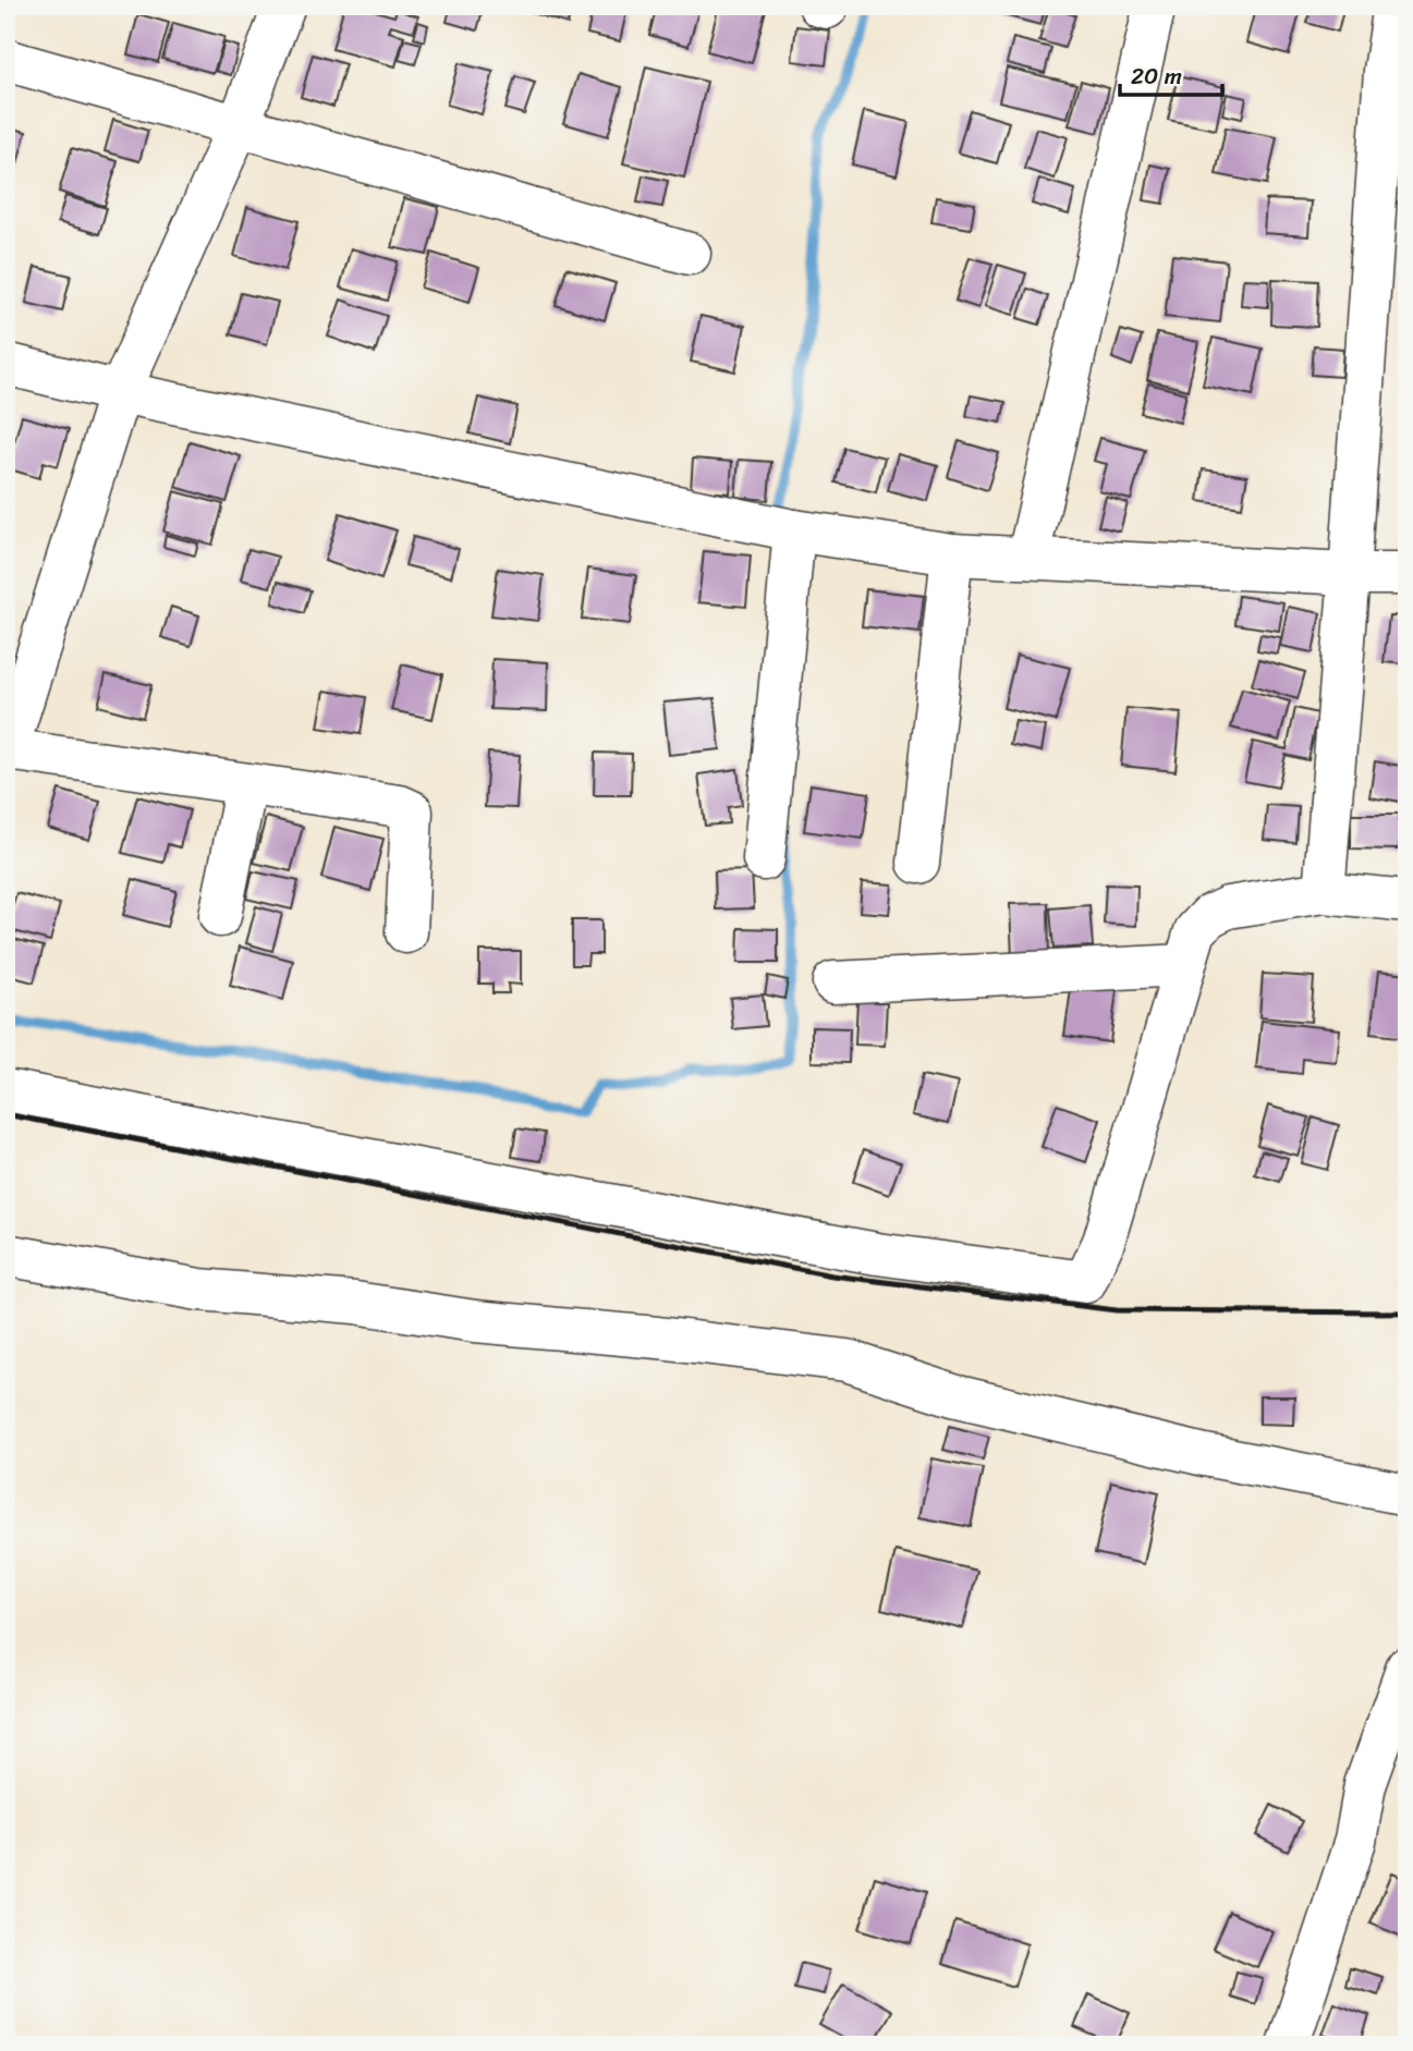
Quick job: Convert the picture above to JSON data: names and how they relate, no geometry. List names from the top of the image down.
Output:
{
  "scale_bar": "20 m"
}
